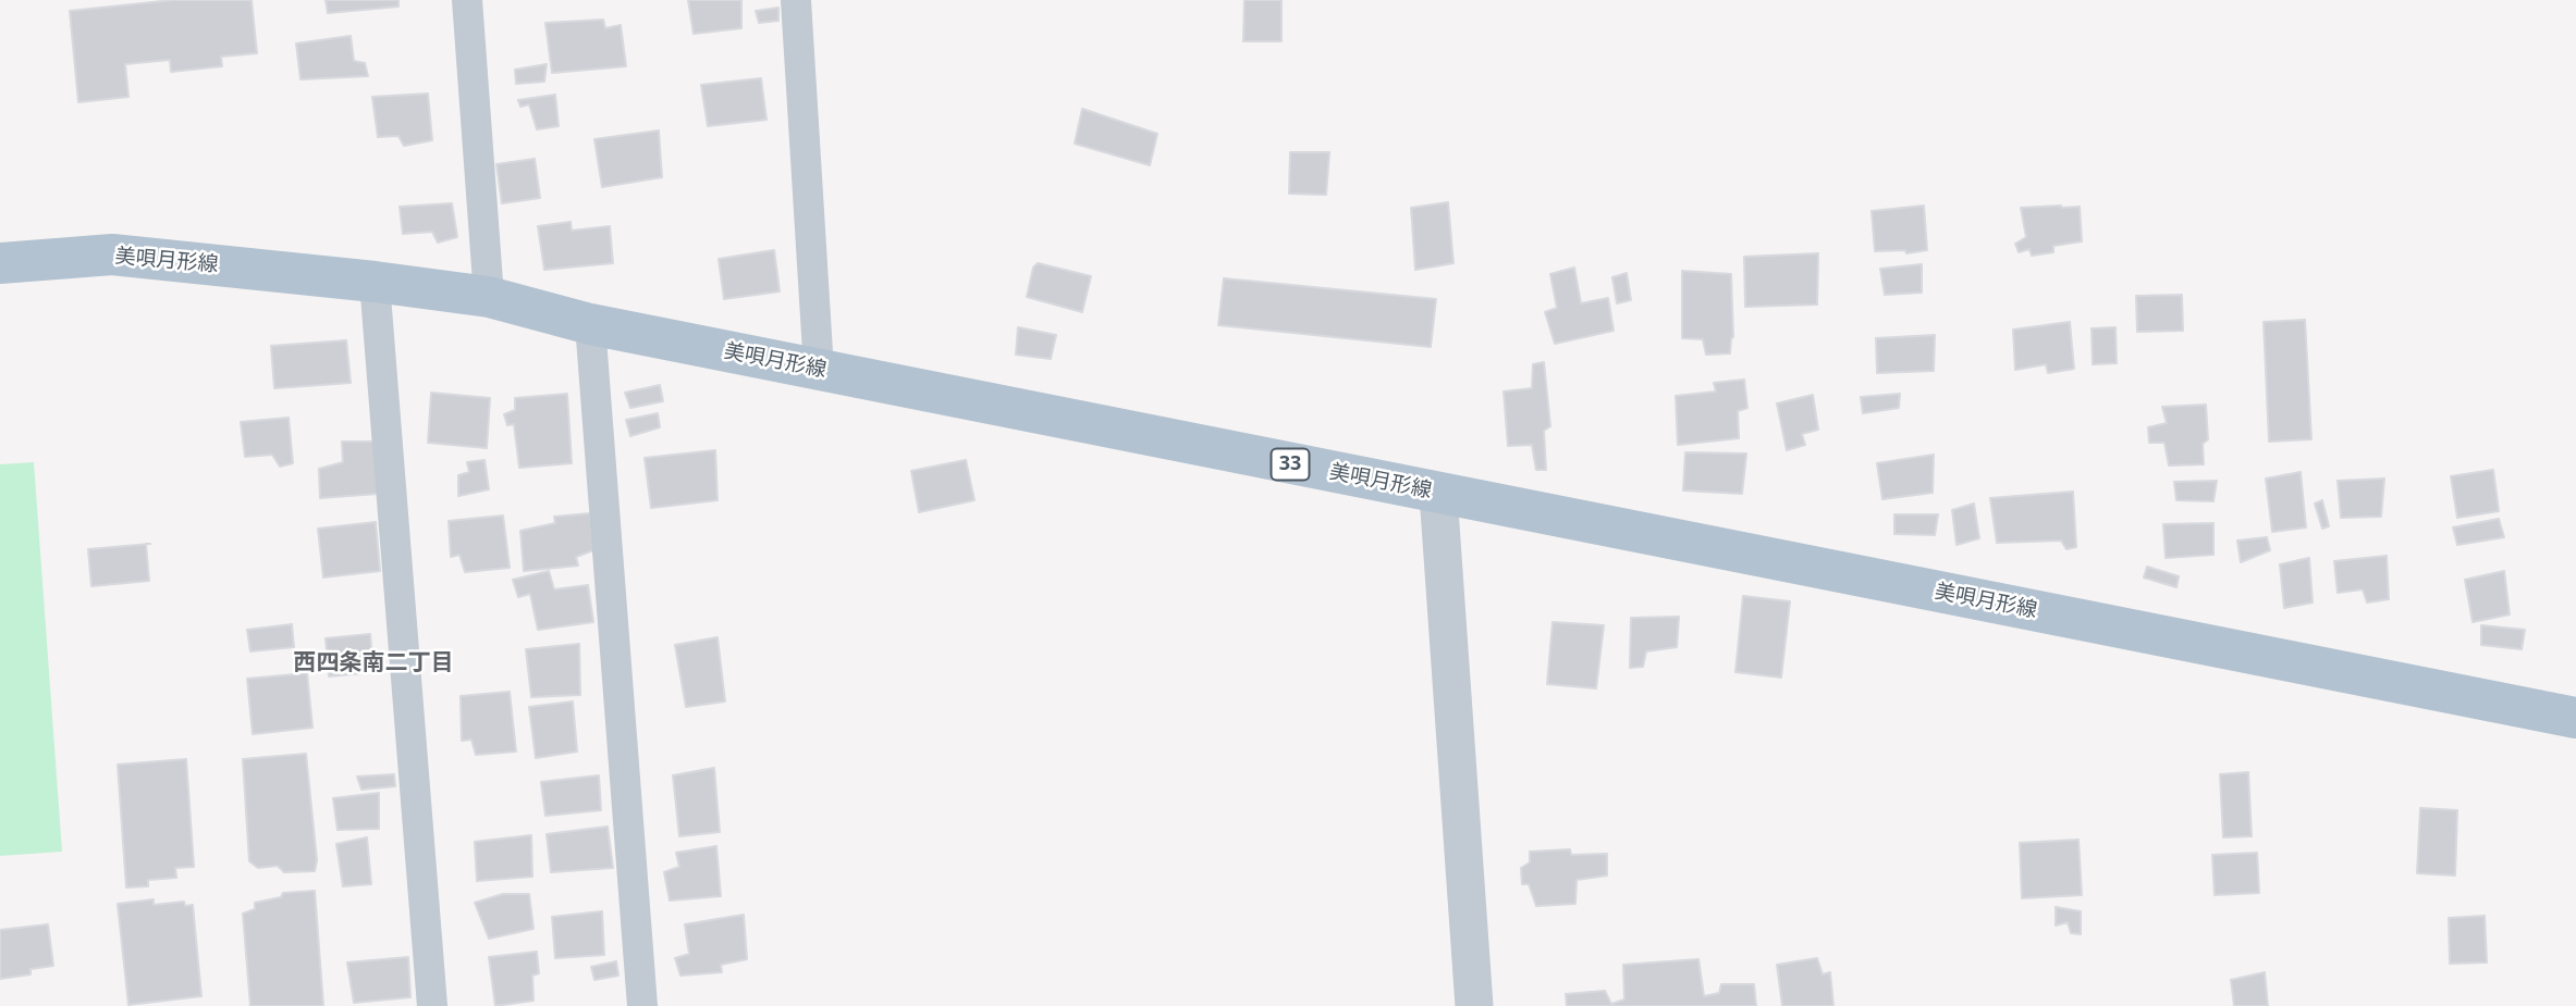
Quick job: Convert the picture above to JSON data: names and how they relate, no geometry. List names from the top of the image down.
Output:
{
  "streets": {
    "main road": ["美唄月形線", "33"]
  },
  "districts": ["西四条南二丁目"]
}
